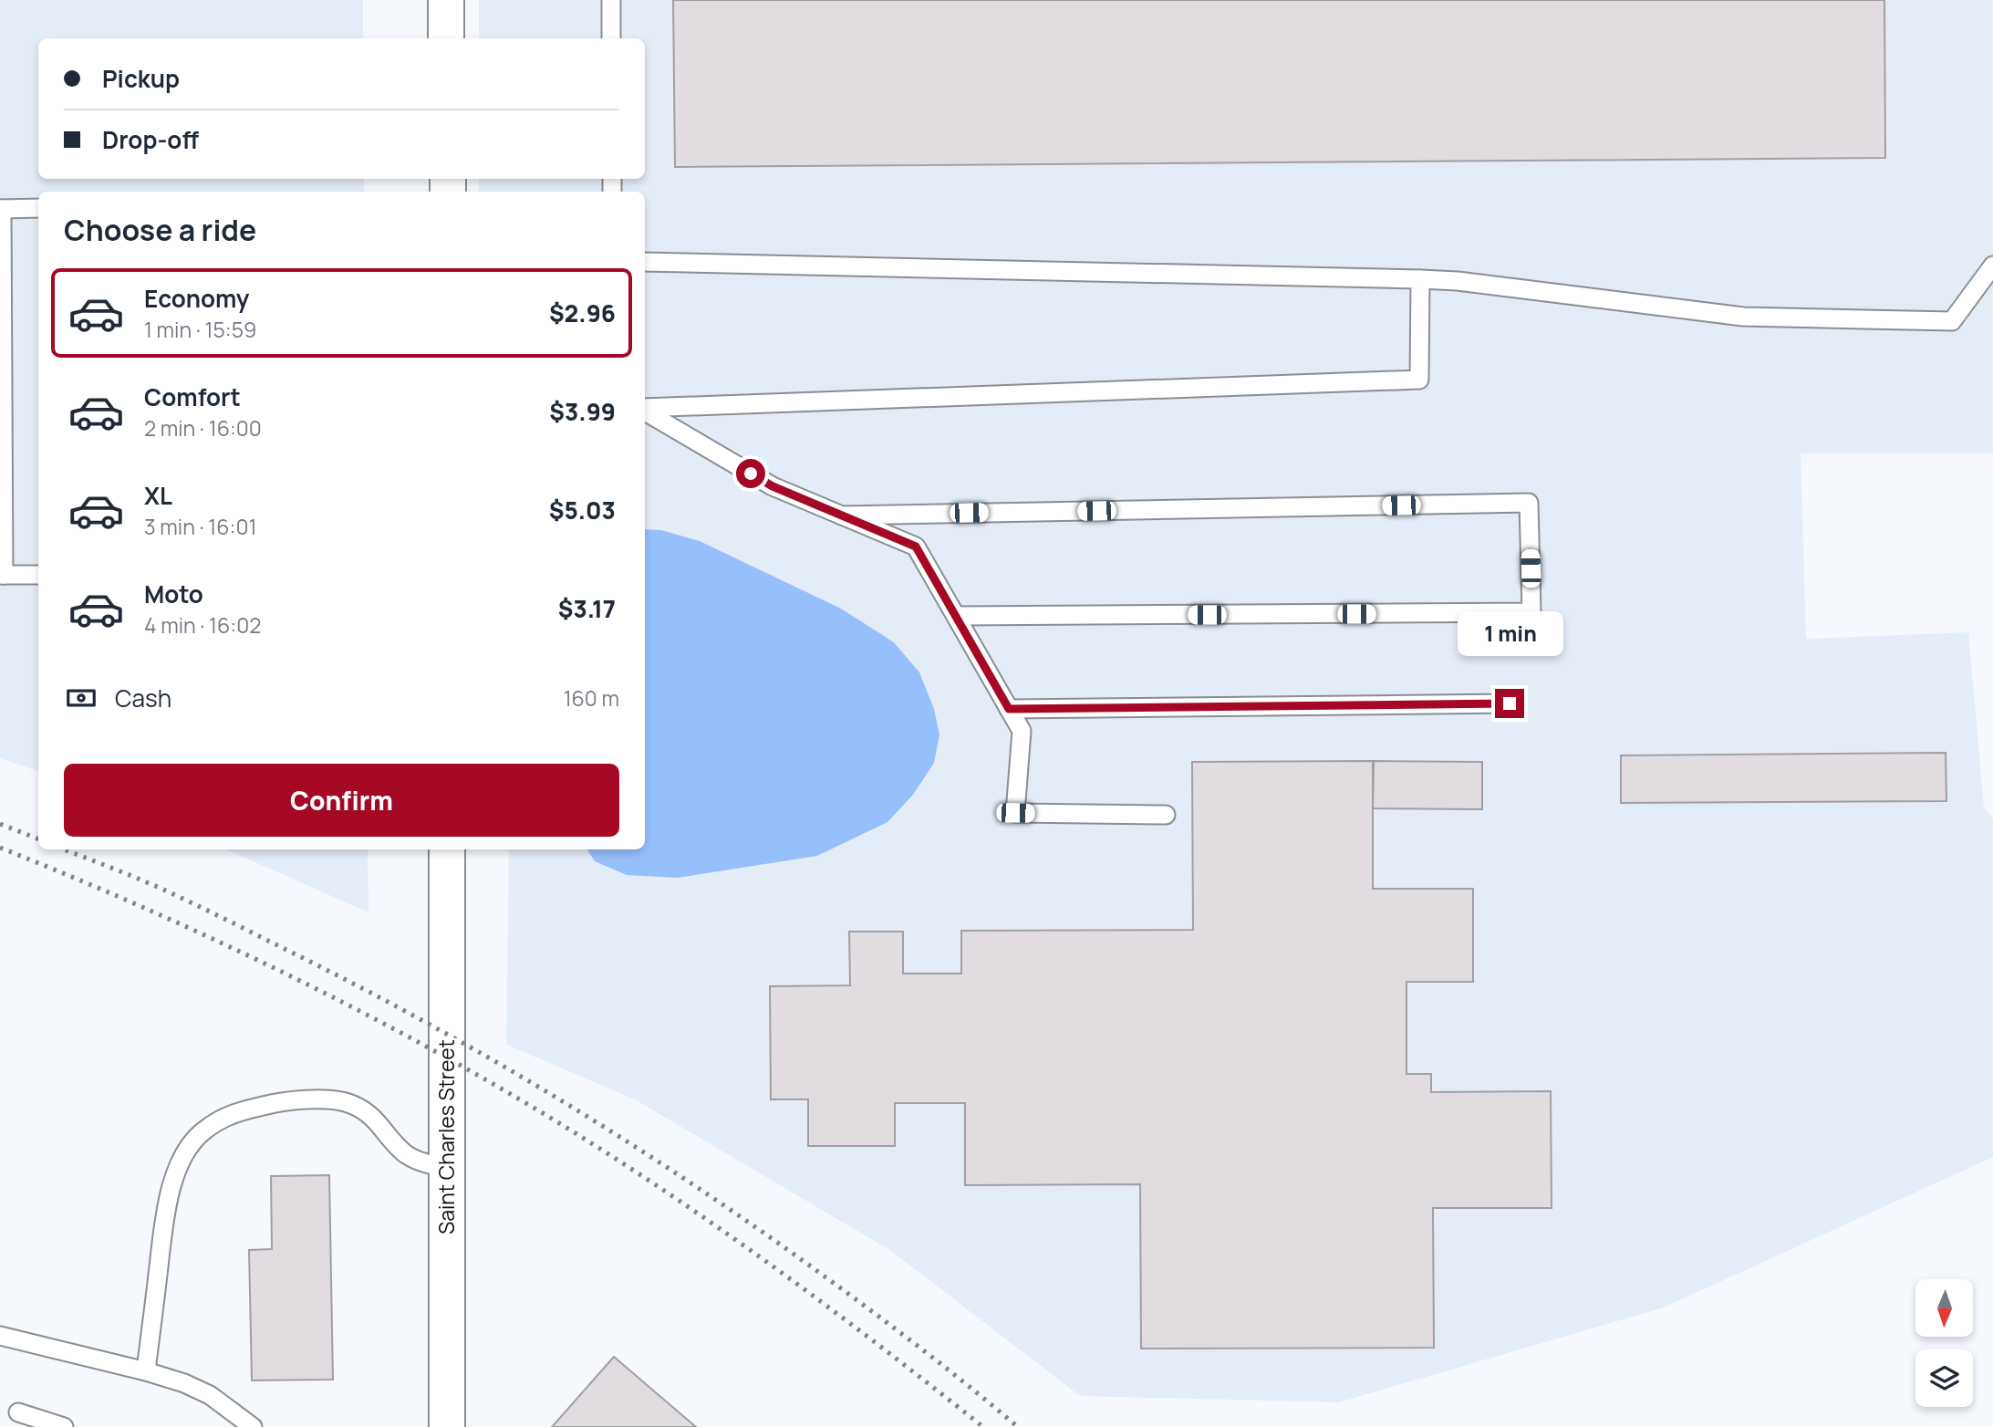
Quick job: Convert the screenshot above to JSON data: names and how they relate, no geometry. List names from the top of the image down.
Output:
{
  "streets": {
    "main road": ["Saint Charles Street"]
  },
  "north": "bottom",
  "page": {
    "banner": ["Pickup", "Drop-off"],
    "heading": "Choose a ride",
    "list": [
      {
        "name": "Economy",
        "note": "1 min · 15:59",
        "value": "$2.96"
      },
      {
        "name": "Comfort",
        "note": "2 min · 16:00",
        "value": "$3.99"
      },
      {
        "name": "XL",
        "note": "3 min · 16:01",
        "value": "$5.03"
      },
      {
        "name": "Moto",
        "note": "4 min · 16:02",
        "value": "$3.17"
      }
    ],
    "bubble": "1 min",
    "pay": ["Cash", "160 m"],
    "buttons": "Confirm"
  }
}
